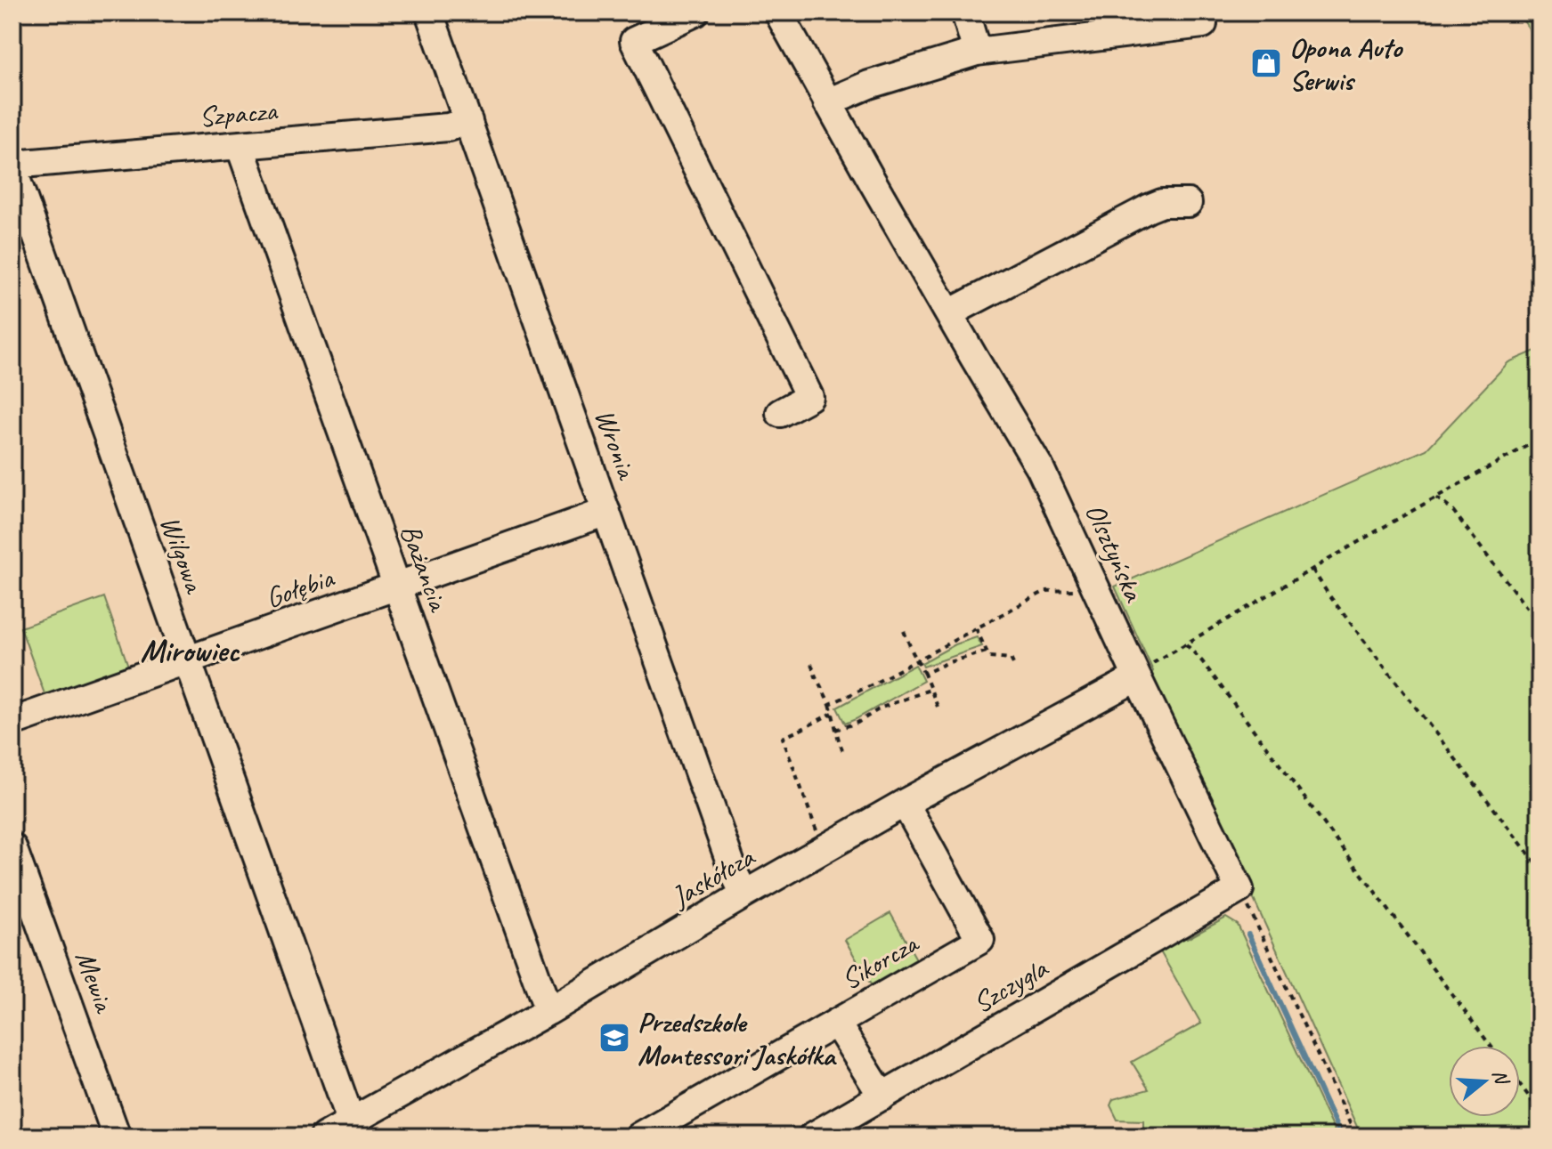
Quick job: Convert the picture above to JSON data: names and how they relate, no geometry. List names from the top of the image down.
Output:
{
  "streets": {
    "street": [
      "Szpacza",
      "Wronia",
      "Olsztyńska",
      "Wilgowa",
      "Bażancia",
      "Gołębia",
      "Jaskółcza",
      "Sikorcza",
      "Mewia",
      "Szczygla"
    ]
  },
  "crossings": [
    ["Szpacza", "Wronia"],
    ["Szpacza", "Wilgowa"],
    ["Szpacza", "Bażancia"],
    ["Wronia", "Gołębia"],
    ["Wronia", "Jaskółcza"],
    ["Olsztyńska", "Jaskółcza"],
    ["Olsztyńska", "Szczygla"],
    ["Wilgowa", "Gołębia"],
    ["Wilgowa", "Jaskółcza"],
    ["Bażancia", "Gołębia"],
    ["Bażancia", "Jaskółcza"],
    ["Jaskółcza", "Sikorcza"]
  ],
  "districts": ["Mirowiec"],
  "places": {
    "shop": ["Opona Auto Serwis"],
    "school or university": ["Przedszkole Montessori Jaskółka"]
  },
  "north": "right"
}
